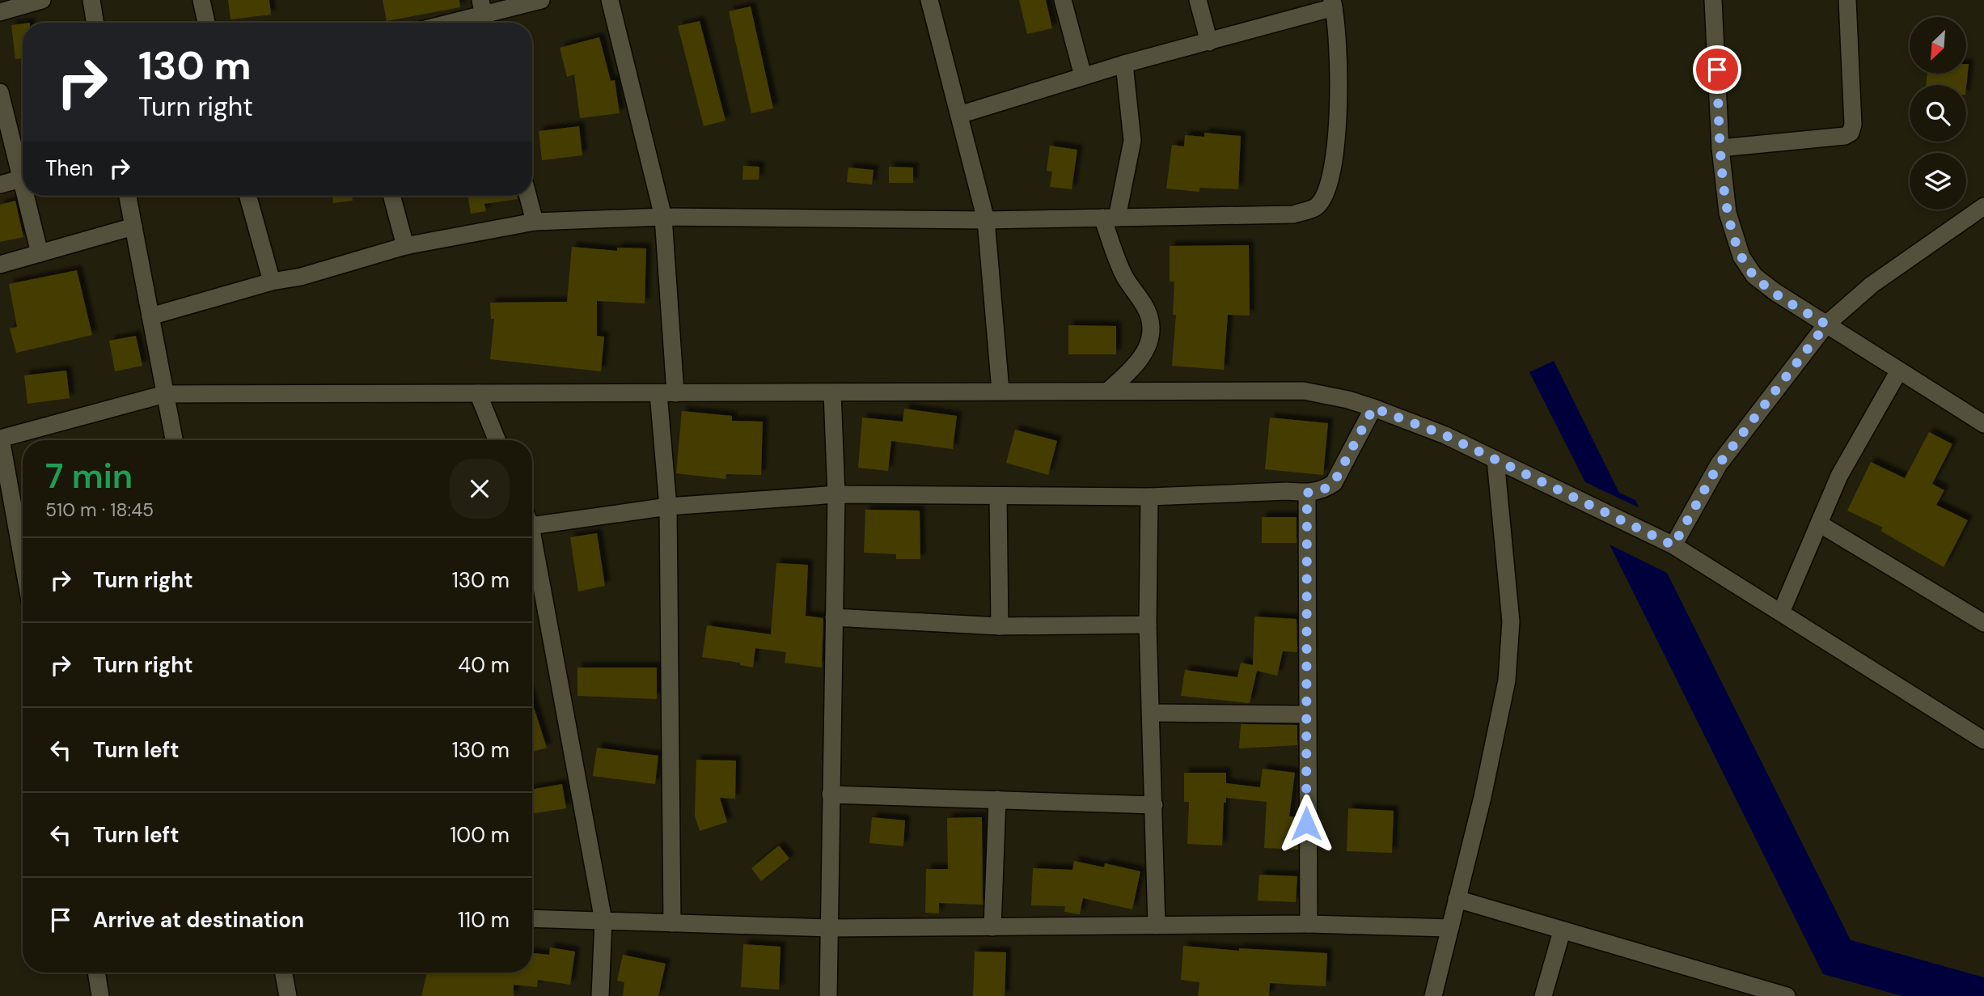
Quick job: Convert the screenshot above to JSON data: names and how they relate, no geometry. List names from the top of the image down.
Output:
{
  "north": "bottom left",
  "page": {
    "turn": ["130 m", "Turn right"],
    "then": "Then",
    "heading": ["7 min", "510 m · 18:45"],
    "list": [
      {
        "name": "Turn right",
        "value": "130 m"
      },
      {
        "name": "Turn right",
        "value": "40 m"
      },
      {
        "name": "Turn left",
        "value": "130 m"
      },
      {
        "name": "Turn left",
        "value": "100 m"
      },
      {
        "name": "Arrive at destination",
        "value": "110 m"
      }
    ]
  }
}
